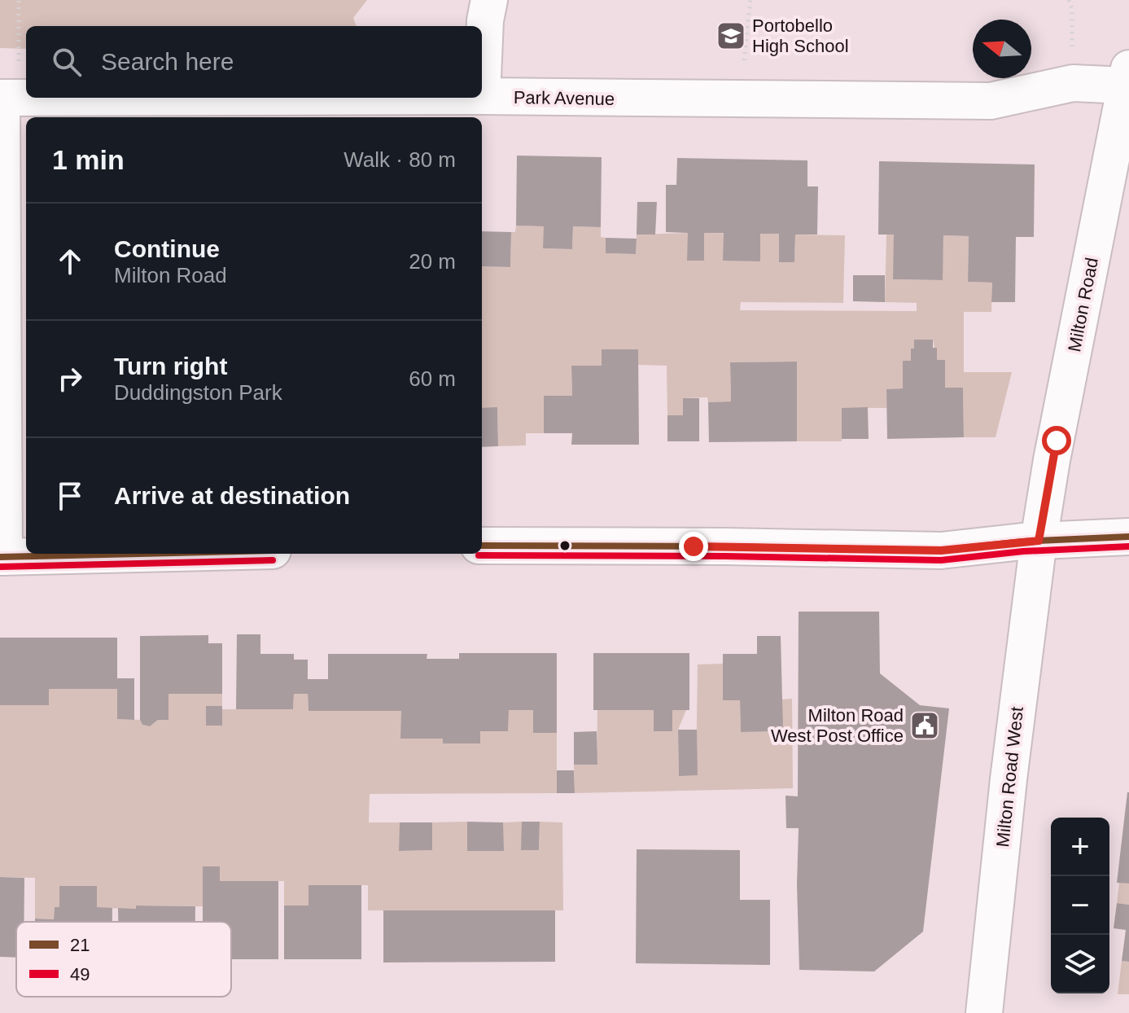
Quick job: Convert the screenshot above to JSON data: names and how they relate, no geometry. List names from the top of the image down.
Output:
{
  "streets": {
    "main road": ["Park Avenue", "Milton Road", "Milton Road West"]
  },
  "crossings": [
    ["Park Avenue", "Milton Road"],
    ["Milton Road", "Milton Road West"]
  ],
  "places": {
    "school or university": ["Portobello High School"],
    "public building": ["Milton Road West Post Office"]
  },
  "lines": ["transit line 21", "transit line 49"],
  "legend": ["21", "49"],
  "north": "left",
  "page": {
    "search": "Search here",
    "heading": ["1 min", "Walk · 80 m"],
    "list": [
      ["Continue", "Milton Road", "20 m"],
      ["Turn right", "Duddingston Park", "60 m"],
      "Arrive at destination"
    ],
    "map_buttons": ["+", "−"]
  }
}
